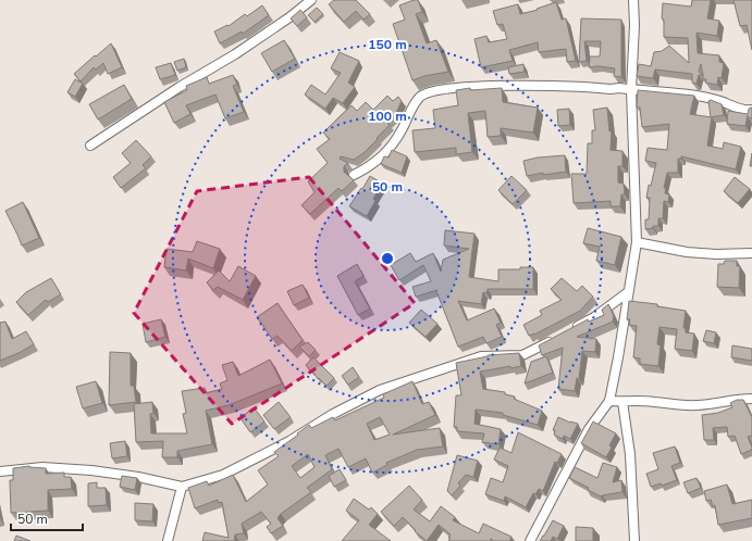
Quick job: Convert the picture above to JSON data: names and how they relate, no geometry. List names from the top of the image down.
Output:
{
  "scale_bar": "50 m",
  "rings": ["150 m", "100 m", "50 m"]
}
